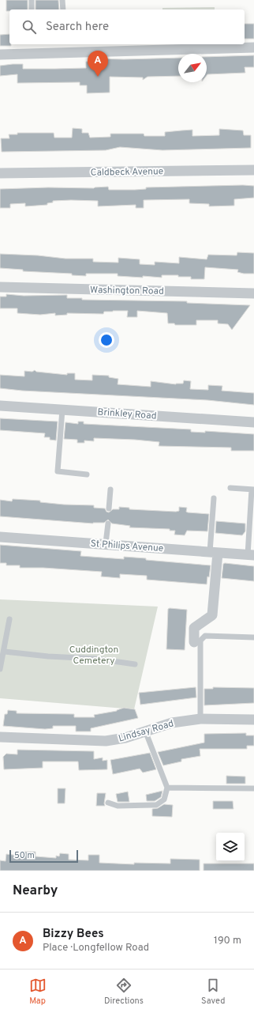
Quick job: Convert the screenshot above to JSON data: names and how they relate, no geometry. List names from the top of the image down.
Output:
{
  "streets": {
    "street": [
      "Caldbeck Avenue",
      "Washington Road",
      "Brinkley Road",
      "St Philips Avenue",
      "Lindsay Road"
    ]
  },
  "parks": ["Cuddington Cemetery"],
  "scale_bar": "50 m",
  "north": "top right",
  "page": {
    "search": "Search here",
    "pins": "A",
    "scale": "50 m",
    "heading": "Nearby",
    "list": [
      {
        "mark": "A",
        "name": "Bizzy Bees",
        "note": "Place · Longfellow Road",
        "value": "190 m"
      }
    ],
    "nav": ["Map", "Directions", "Saved"]
  }
}
